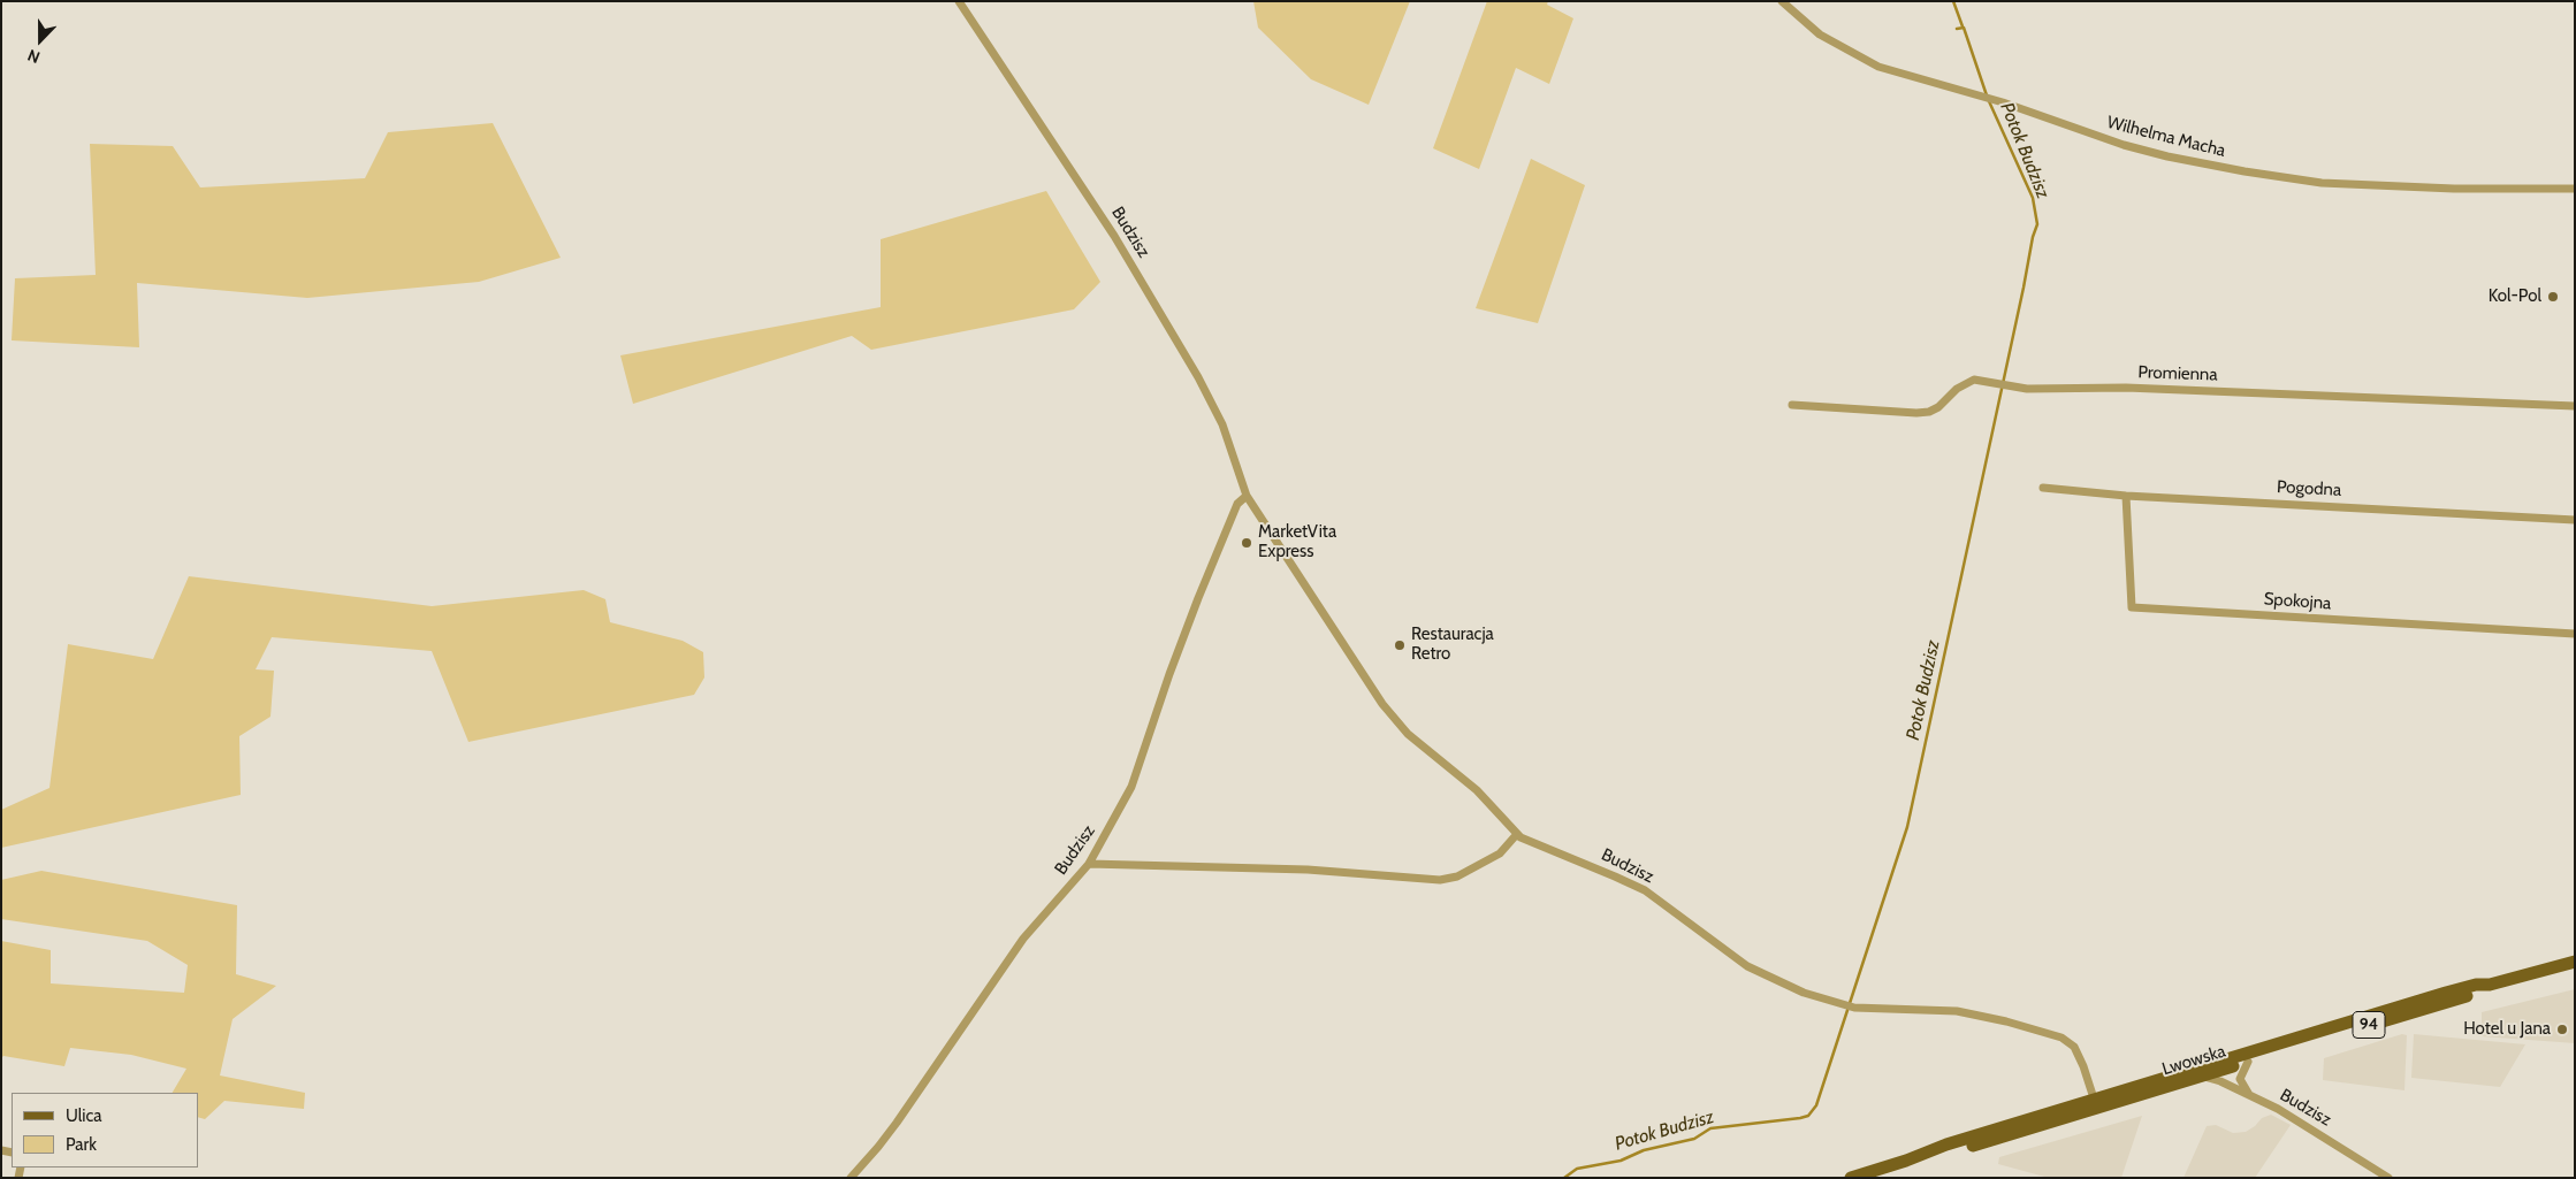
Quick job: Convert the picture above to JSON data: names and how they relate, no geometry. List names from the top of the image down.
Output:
{
  "streets": {
    "main road": ["94", "Lwowska"],
    "street": [
      "Wilhelma Macha",
      "Budzisz",
      "Promienna",
      "Pogodna",
      "Spokojna"
    ]
  },
  "crossings": [
    ["Budzisz", "Lwowska"],
    ["Pogodna", "Spokojna"]
  ],
  "water": ["Potok Budzisz"],
  "places": [
    "Kol-Pol",
    "MarketVita Express",
    "Restauracja Retro",
    "Hotel u Jana"
  ],
  "legend": ["Ulica", "Park"],
  "north": "bottom"
}
